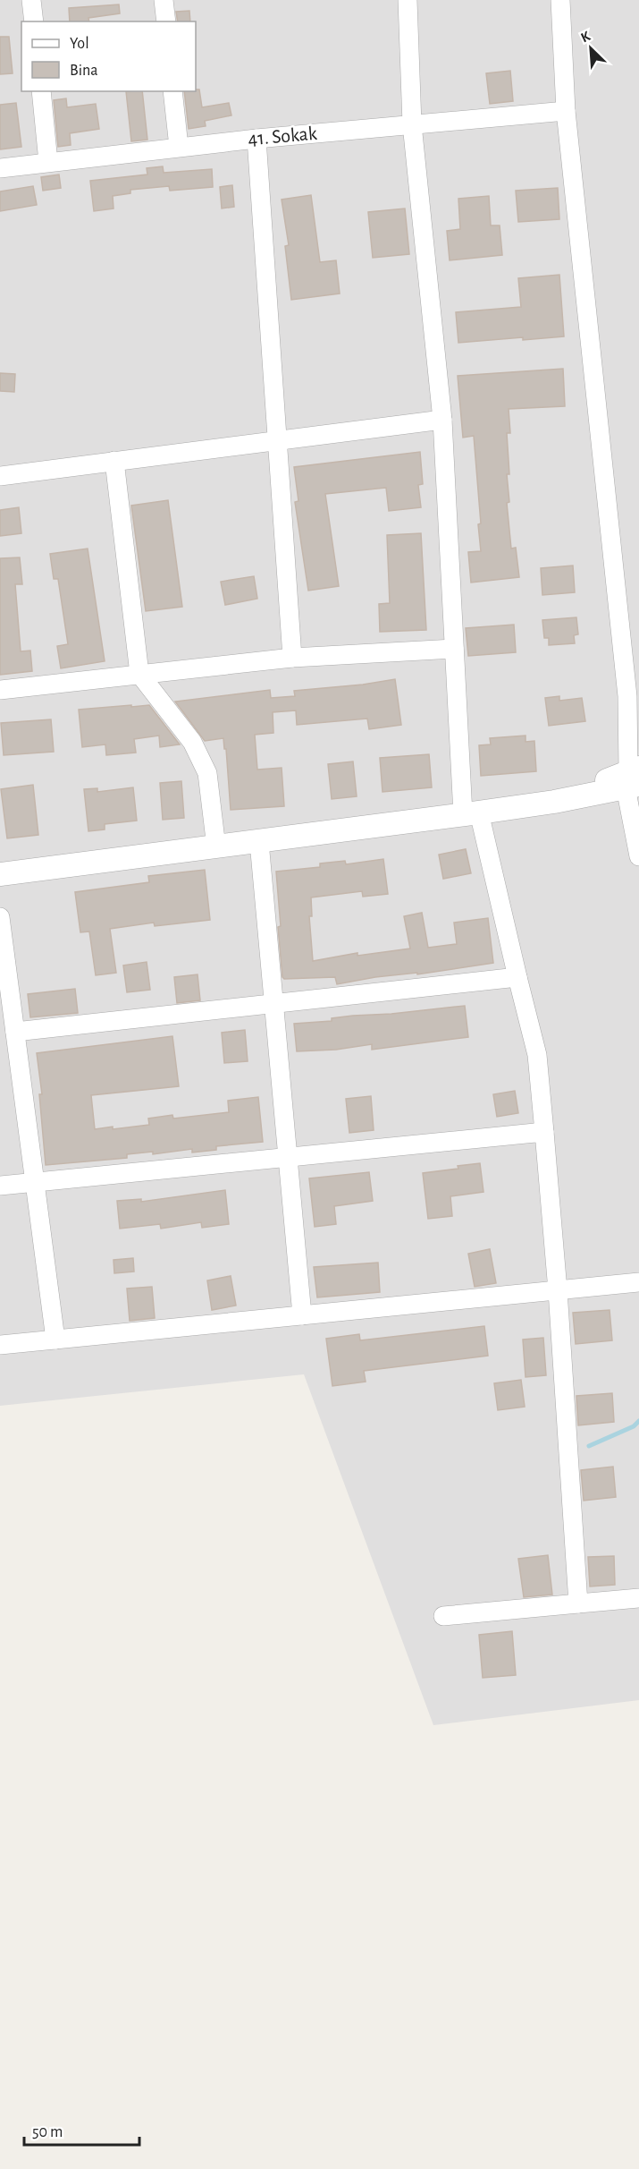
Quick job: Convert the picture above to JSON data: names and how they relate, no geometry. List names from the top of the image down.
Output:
{
  "streets": {
    "street": ["41. Sokak"]
  },
  "legend": ["Yol", "Bina"],
  "scale_bar": "50 m",
  "north": "top left"
}
